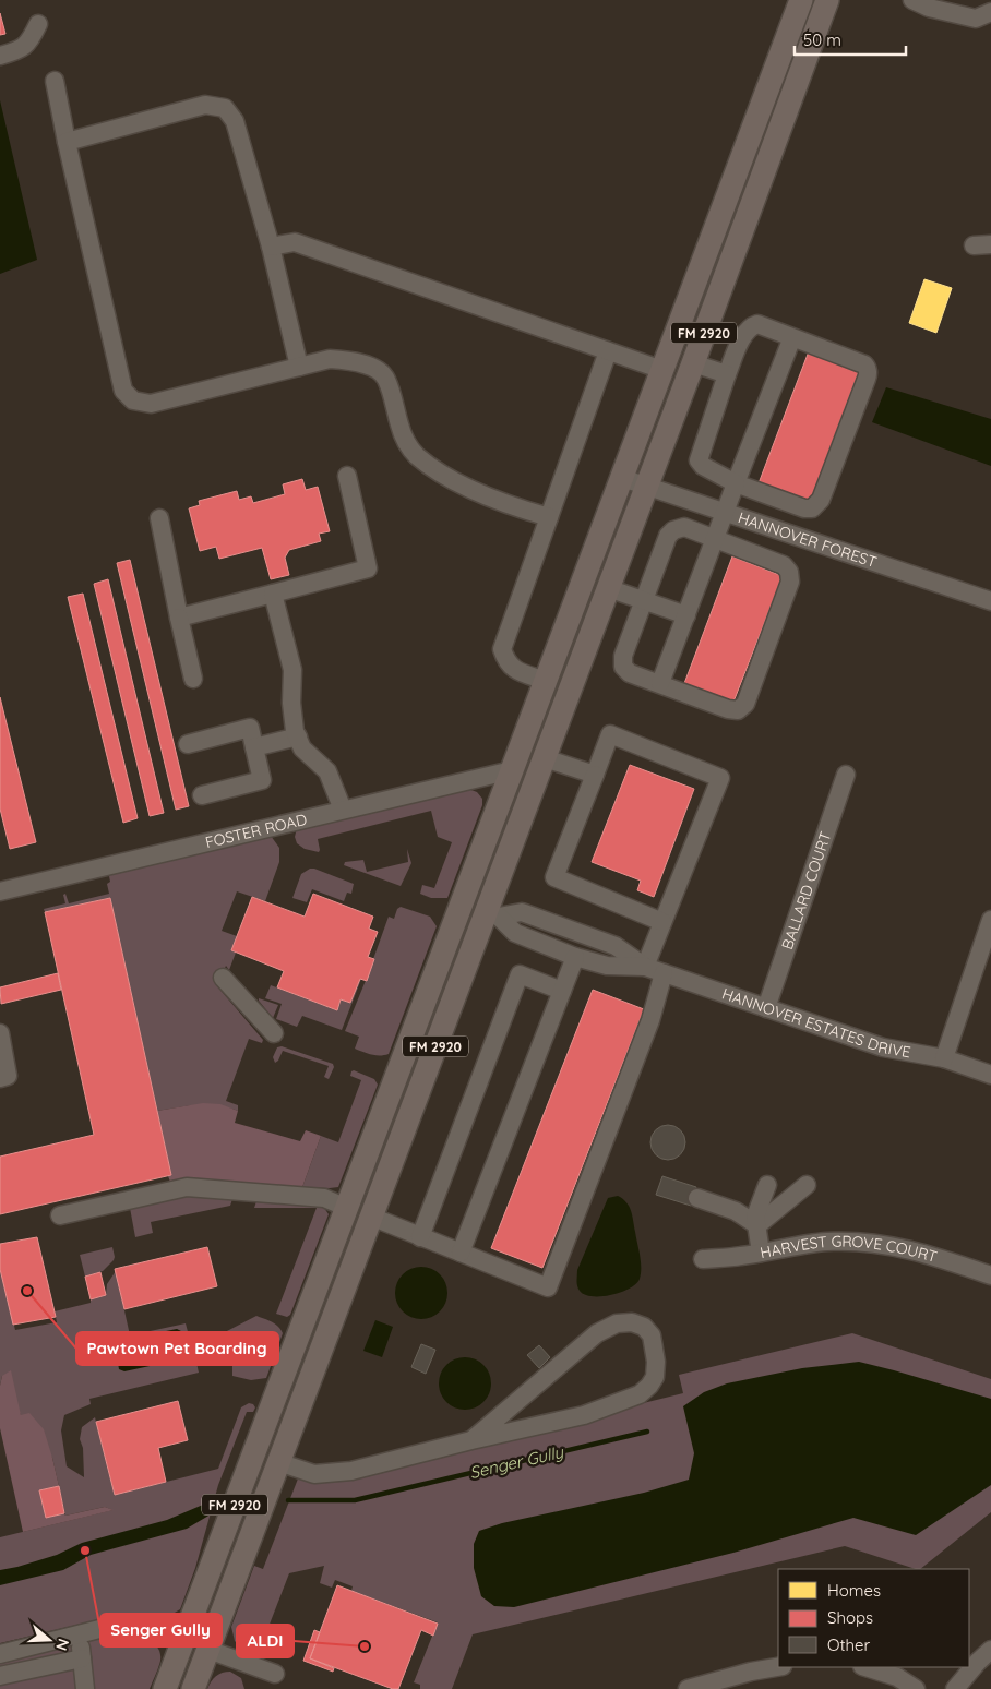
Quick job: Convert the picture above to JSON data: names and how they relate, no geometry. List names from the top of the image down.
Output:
{
  "streets": {
    "main road": ["FM 2920"],
    "street": [
      "HANNOVER FOREST",
      "FOSTER ROAD",
      "BALLARD COURT",
      "HANNOVER ESTATES DRIVE",
      "HARVEST GROVE COURT"
    ]
  },
  "crossings": [
    ["FM 2920", "HANNOVER FOREST"],
    ["FM 2920", "FOSTER ROAD"],
    ["FM 2920", "HANNOVER ESTATES DRIVE"],
    ["BALLARD COURT", "HANNOVER ESTATES DRIVE"]
  ],
  "water": ["Senger Gully"],
  "places": ["Pawtown Pet Boarding", "Senger Gully", "ALDI"],
  "legend": ["Homes", "Shops", "Other"],
  "scale_bar": "50 m",
  "north": "right"
}
